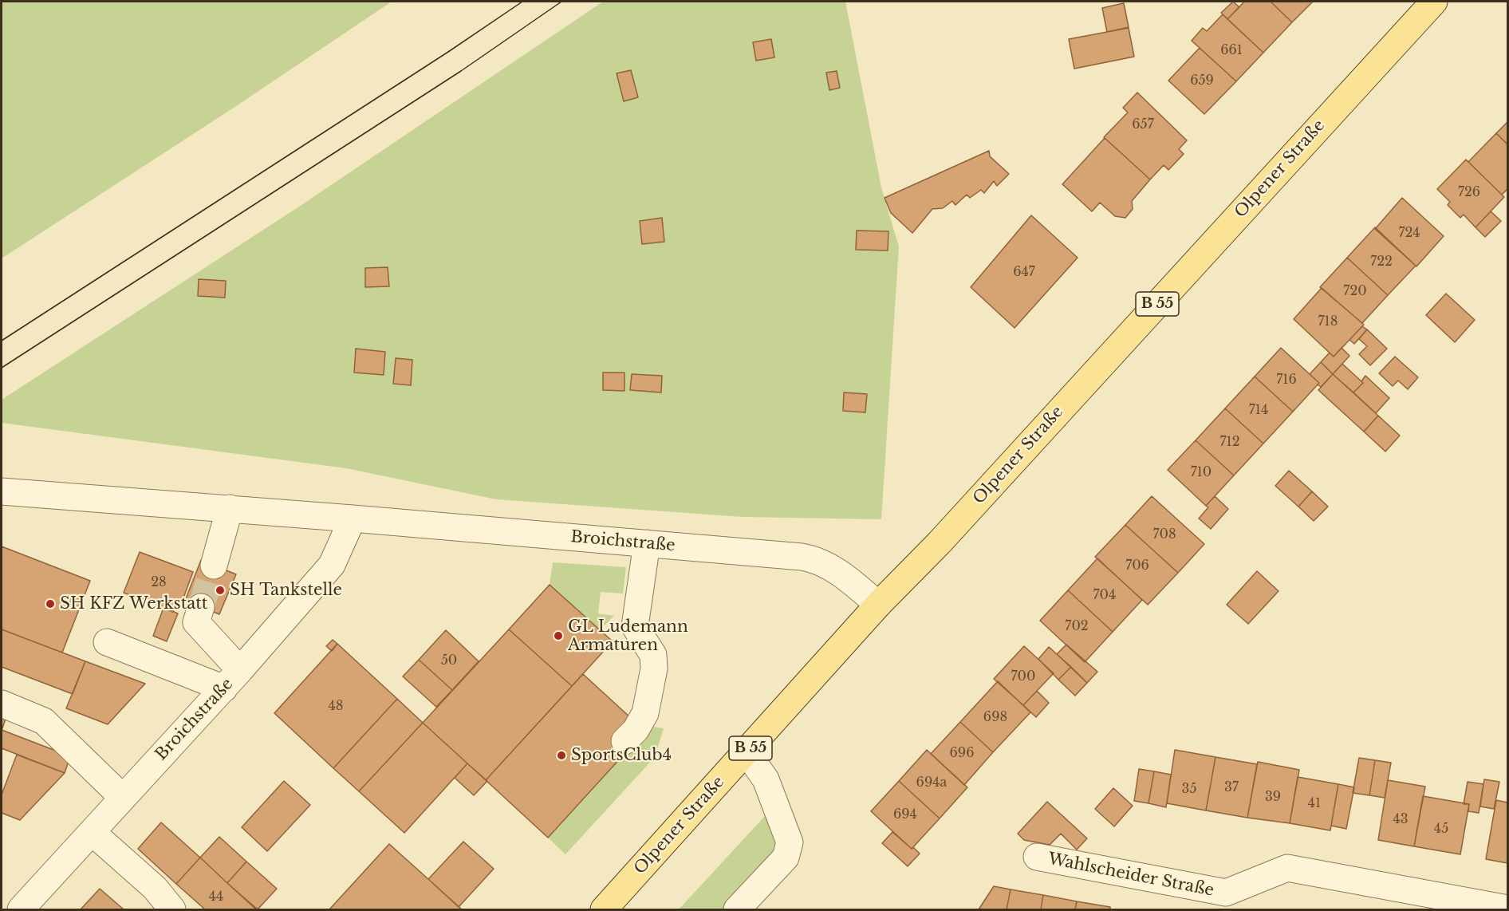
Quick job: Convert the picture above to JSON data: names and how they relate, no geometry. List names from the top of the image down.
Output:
{
  "streets": {
    "main road": ["Olpener Straße", "B 55"],
    "street": ["Broichstraße", "Wahlscheider Straße"]
  },
  "crossings": [
    ["Olpener Straße", "Broichstraße"]
  ],
  "places": [
    "SH Tankstelle",
    "SH KFZ Werkstatt",
    "GL Ludemann Armaturen",
    "SportsClub4"
  ],
  "house_numbers": [
    "661",
    "659",
    "657",
    "726",
    "724",
    "722",
    "647",
    "720",
    "718",
    "716",
    "714",
    "712",
    "710",
    "708",
    "706",
    "28",
    "704",
    "702",
    "50",
    "700",
    "48",
    "698",
    "696",
    "694a",
    "37",
    "35",
    "39",
    "41",
    "694",
    "43",
    "45",
    "44"
  ]
}
